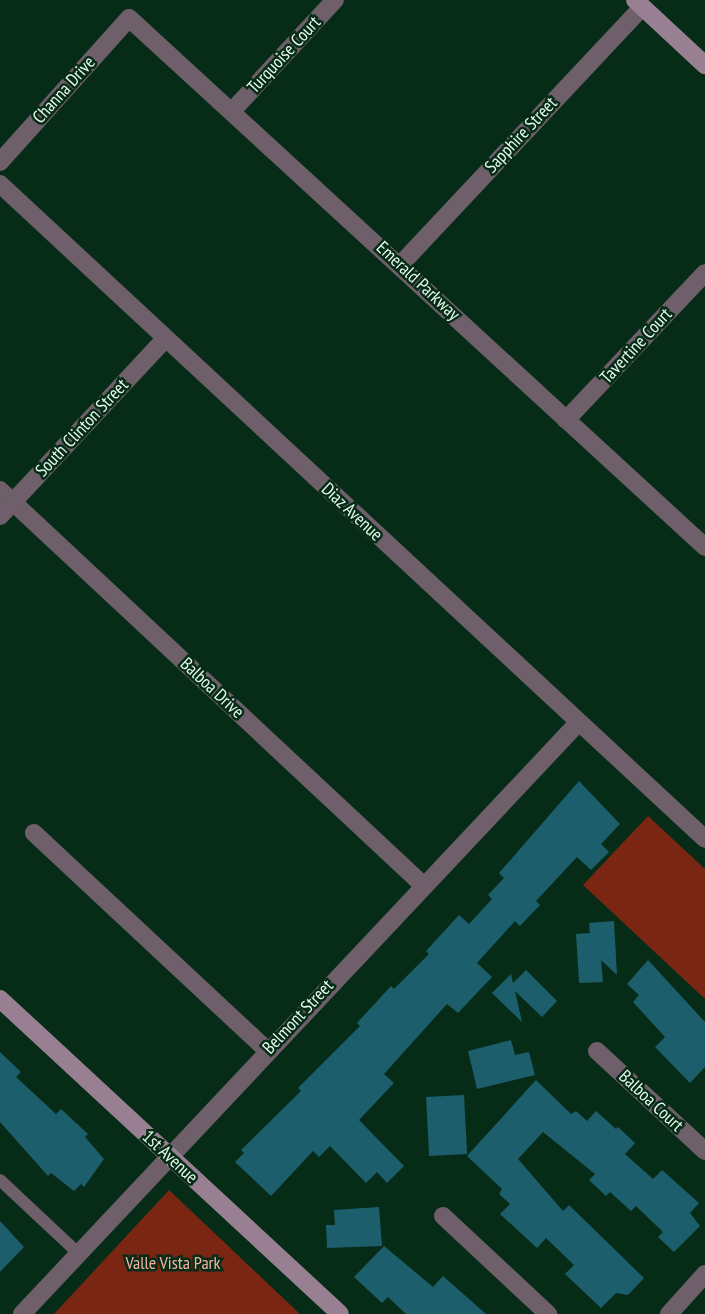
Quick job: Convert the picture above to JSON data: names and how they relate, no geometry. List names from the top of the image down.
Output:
{
  "streets": {
    "street": [
      "Turquoise Court",
      "Channa Drive",
      "Sapphire Street",
      "Emerald Parkway",
      "Tavertine Court",
      "South Clinton Street",
      "Diaz Avenue",
      "Balboa Drive",
      "Belmont Street",
      "Balboa Court",
      "1st Avenue"
    ]
  },
  "crossings": [
    ["Turquoise Court", "Emerald Parkway"],
    ["Channa Drive", "Emerald Parkway"],
    ["Sapphire Street", "Emerald Parkway"],
    ["Emerald Parkway", "Tavertine Court"],
    ["South Clinton Street", "Diaz Avenue"],
    ["South Clinton Street", "Balboa Drive"],
    ["Diaz Avenue", "Belmont Street"],
    ["Balboa Drive", "Belmont Street"],
    ["Belmont Street", "1st Avenue"]
  ],
  "parks": ["Valle Vista Park"]
}
